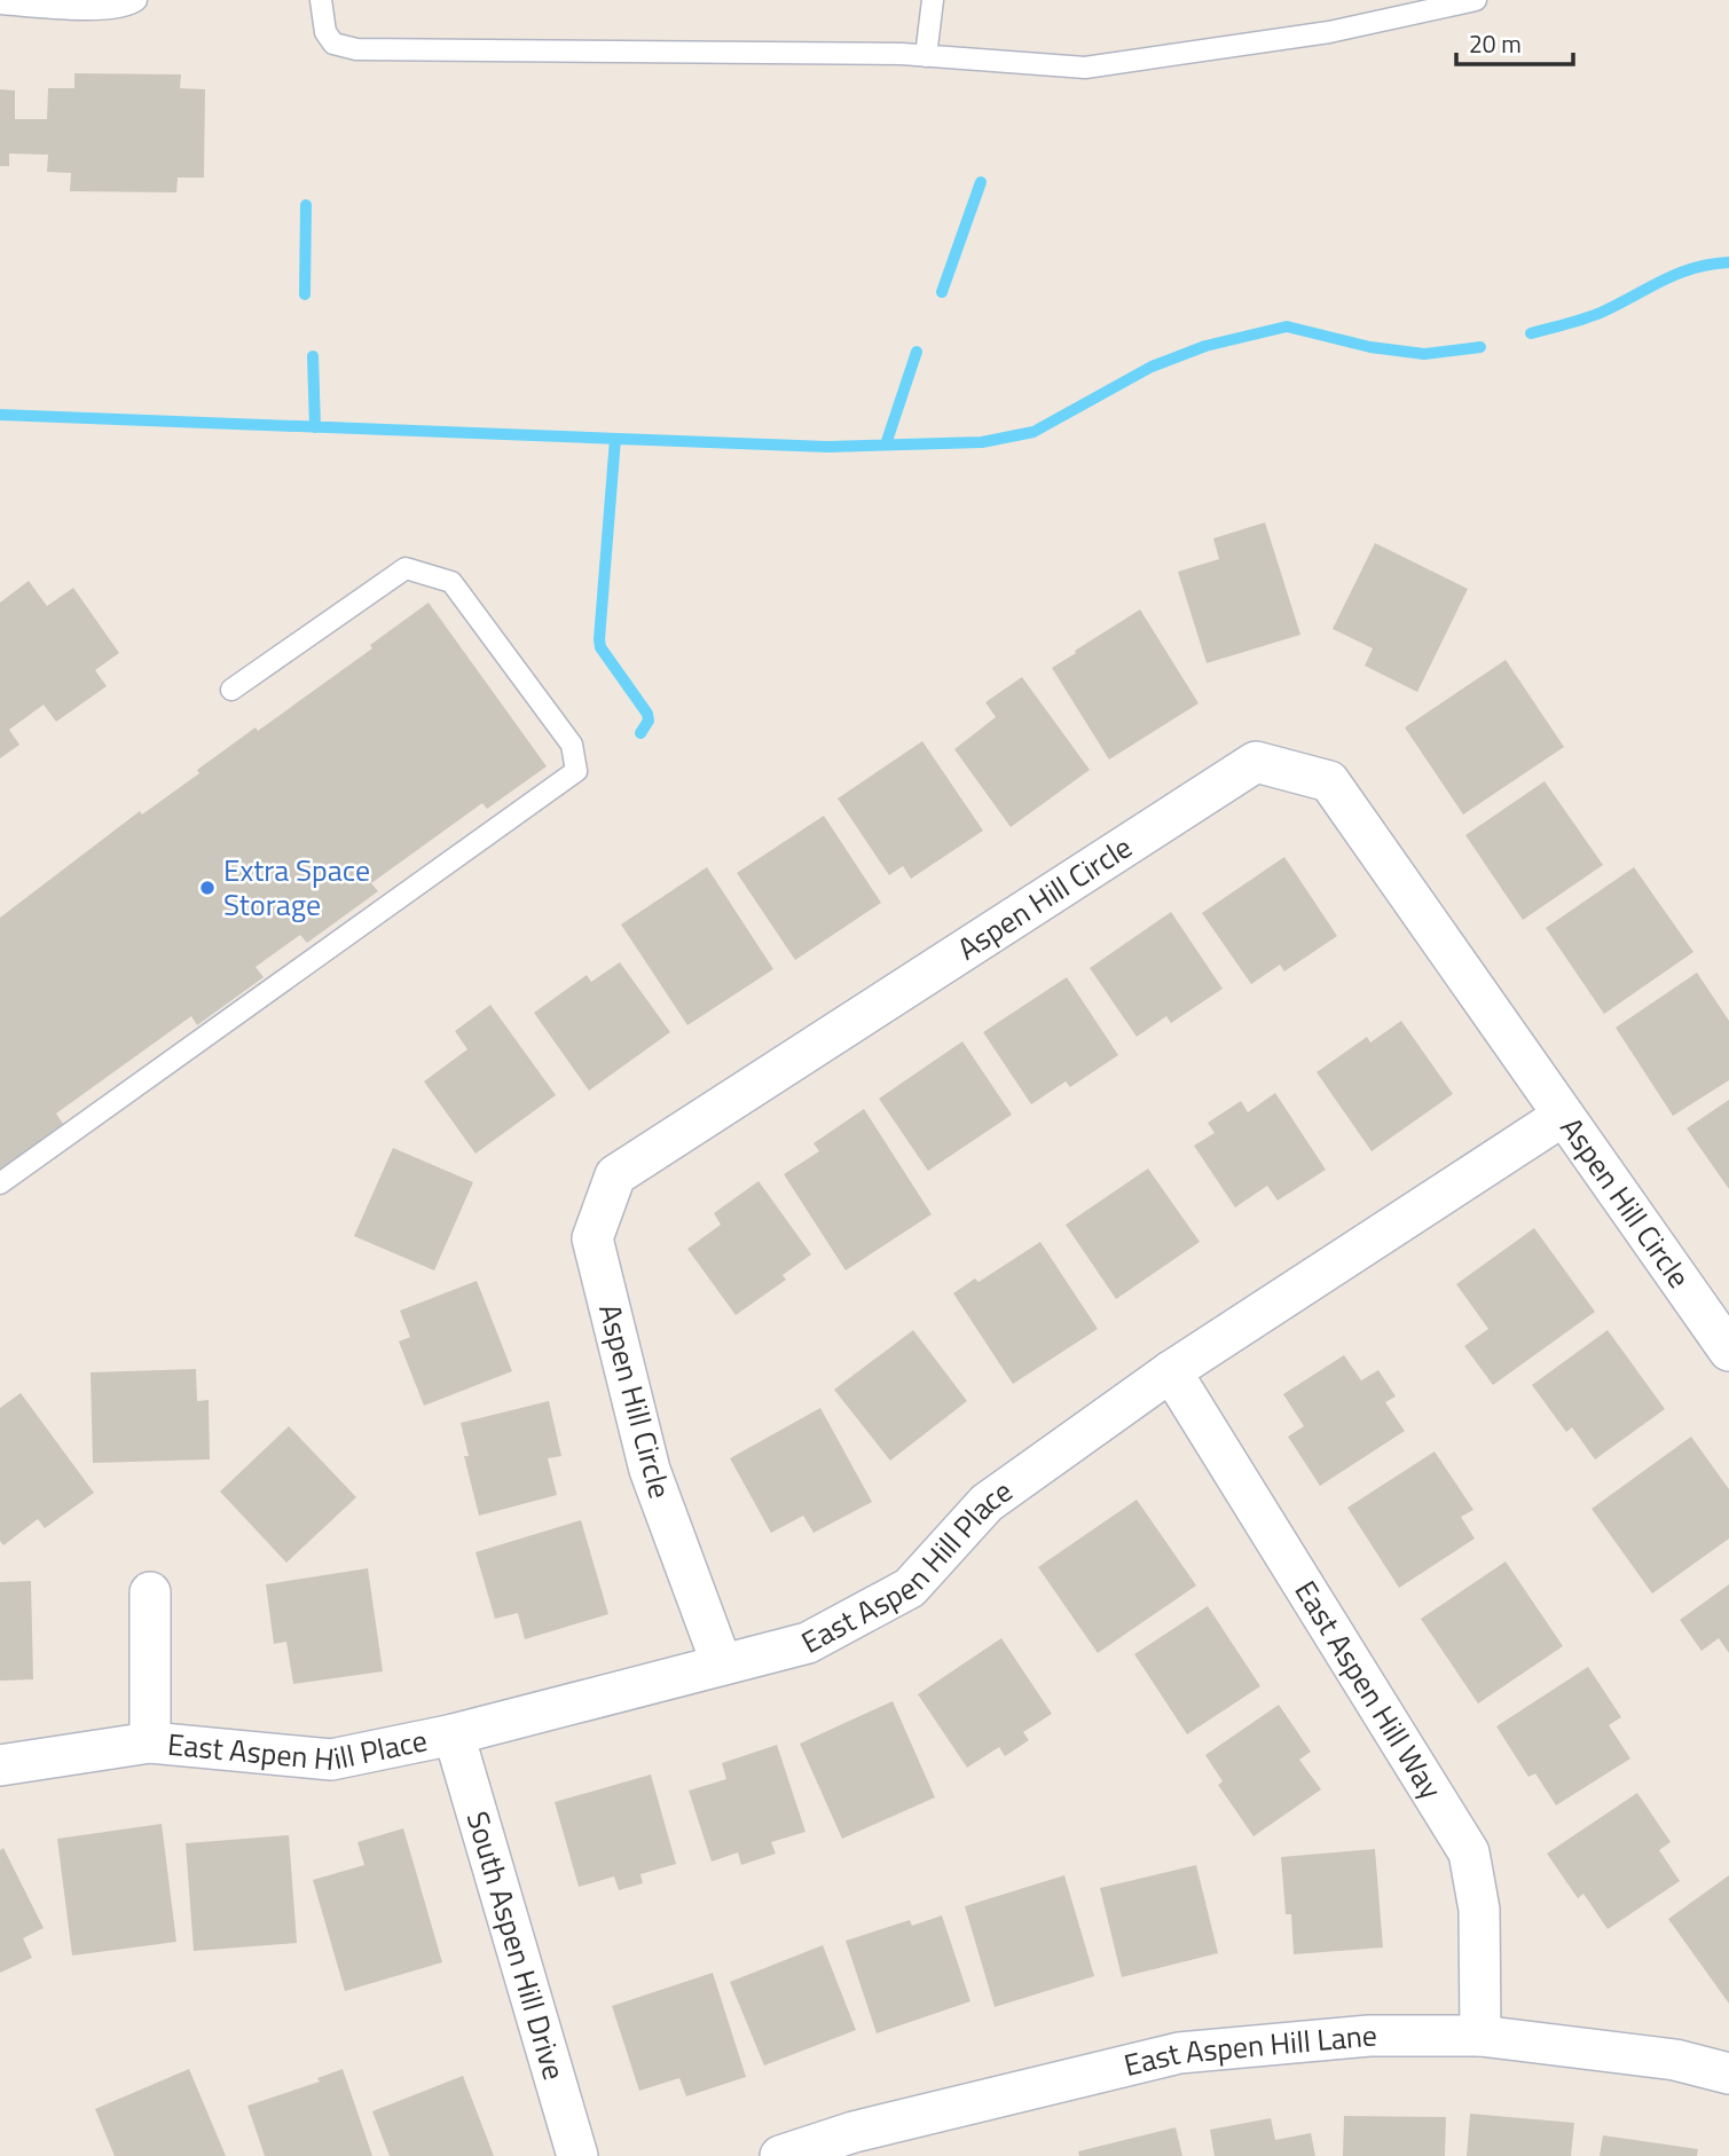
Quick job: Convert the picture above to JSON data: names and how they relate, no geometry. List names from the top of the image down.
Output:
{
  "streets": {
    "street": [
      "Aspen Hill Circle",
      "East Aspen Hill Place",
      "East Aspen Hill Way",
      "South Aspen Hill Drive",
      "East Aspen Hill Lane"
    ]
  },
  "crossings": [
    ["Aspen Hill Circle", "East Aspen Hill Place"],
    ["East Aspen Hill Place", "East Aspen Hill Way"],
    ["East Aspen Hill Place", "South Aspen Hill Drive"],
    ["East Aspen Hill Way", "East Aspen Hill Lane"]
  ],
  "places": ["Extra Space Storage"],
  "scale_bar": "20 m"
}
